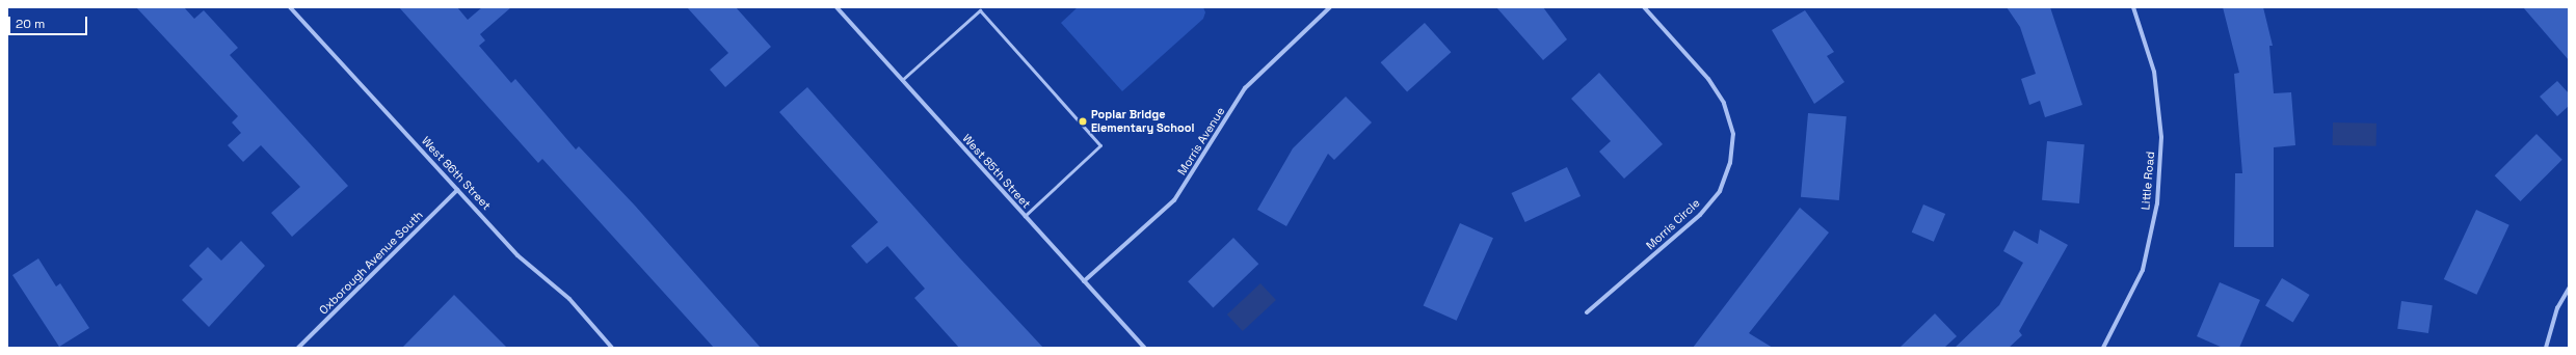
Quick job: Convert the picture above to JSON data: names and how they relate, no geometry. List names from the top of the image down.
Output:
{
  "streets": {
    "street": [
      "Morris Avenue",
      "West 85th Street",
      "West 86th Street",
      "Little Road",
      "Morris Circle",
      "Oxborough Avenue South"
    ]
  },
  "crossings": [
    ["Morris Avenue", "West 85th Street"],
    ["West 86th Street", "Oxborough Avenue South"]
  ],
  "places": ["Poplar Bridge Elementary School"],
  "scale_bar": "20 m"
}
